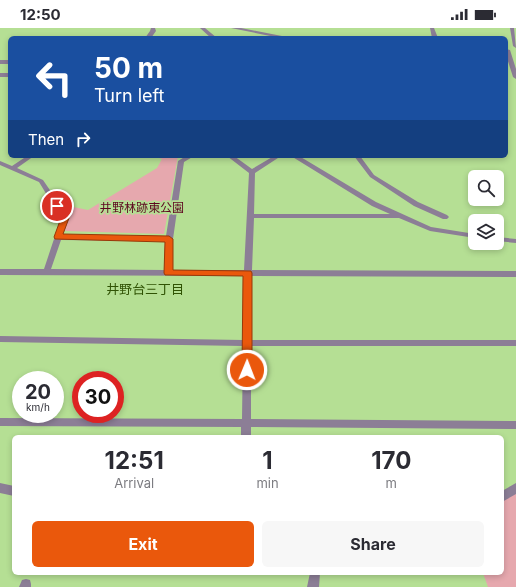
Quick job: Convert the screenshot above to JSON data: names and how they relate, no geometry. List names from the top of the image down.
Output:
{
  "districts": ["井野台三丁目"],
  "parks": ["井野林跡東公園"],
  "page": {
    "status": "12:50",
    "turn": ["50 m", "Turn left"],
    "then": "Then",
    "speed": "20 km/h",
    "limit": "30",
    "eta": [
      "12:51",
      "Arrival",
      "1",
      "min",
      "170",
      "m"
    ],
    "buttons": ["Exit", "Share"]
  }
}
